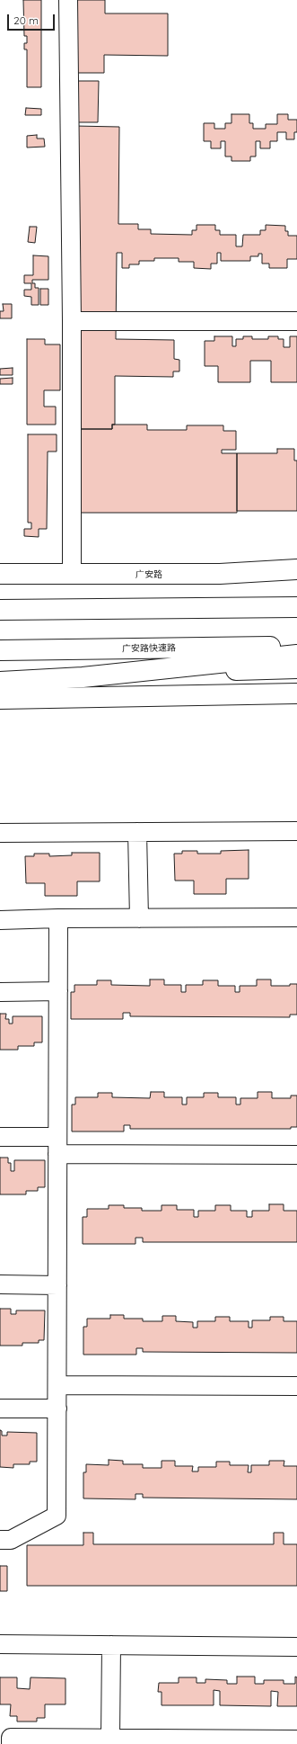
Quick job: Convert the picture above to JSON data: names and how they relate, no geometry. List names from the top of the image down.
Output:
{
  "streets": {
    "main road": ["广安路", "广安路快速路"]
  },
  "scale_bar": "20 m"
}
